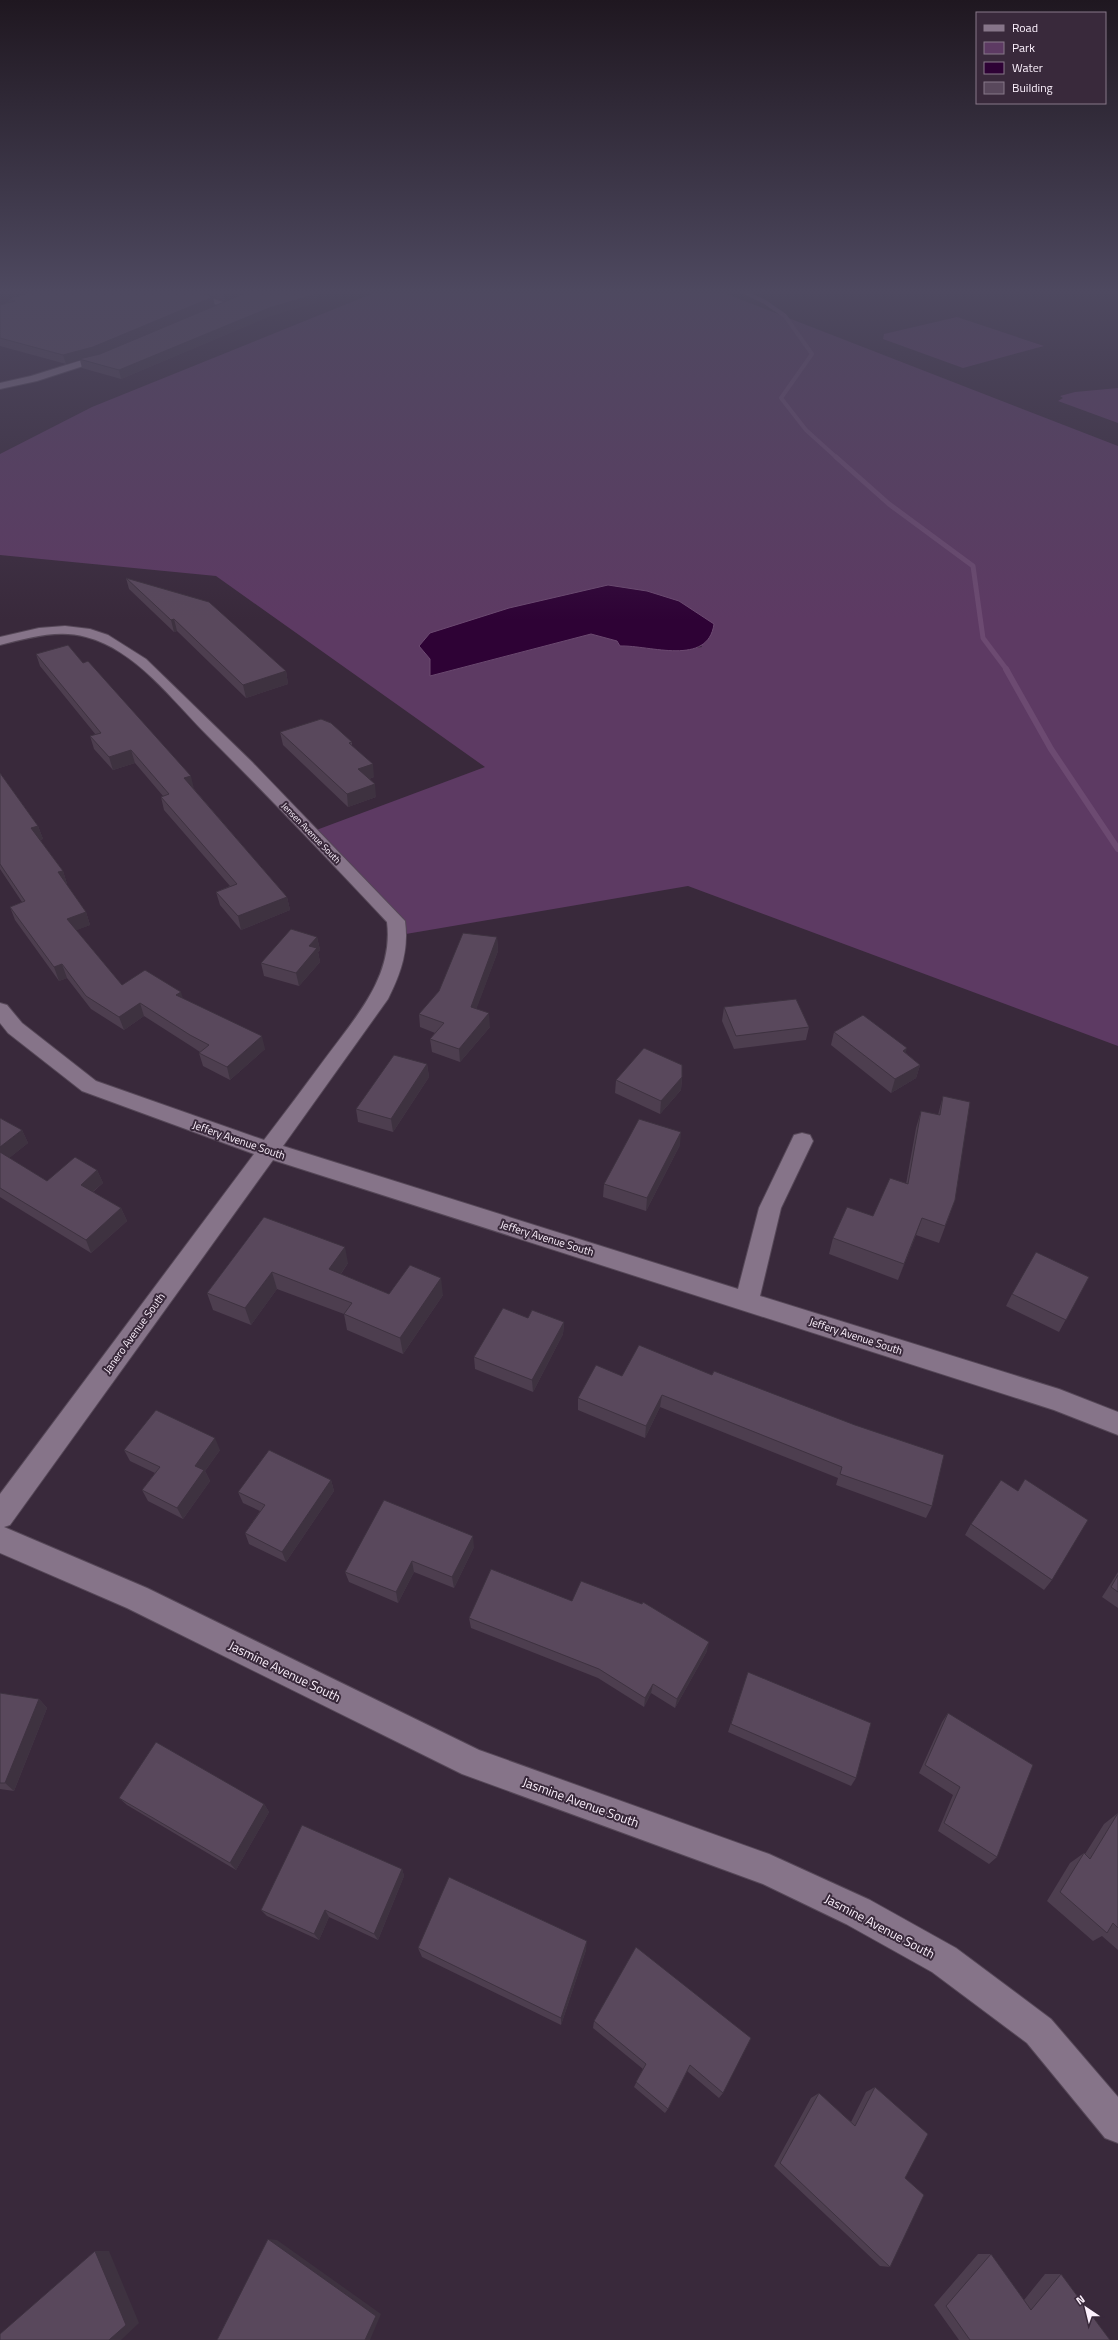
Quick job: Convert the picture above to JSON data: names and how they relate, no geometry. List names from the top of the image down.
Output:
{
  "streets": {
    "street": [
      "Jensen Avenue South",
      "Jeffery Avenue South",
      "Janero Avenue South",
      "Jasmine Avenue South"
    ]
  },
  "crossings": [
    ["Jensen Avenue South", "Jeffery Avenue South"],
    ["Jensen Avenue South", "Janero Avenue South"],
    ["Jeffery Avenue South", "Janero Avenue South"]
  ],
  "legend": [
    "Road",
    "Park",
    "Water",
    "Building"
  ],
  "north": "top left"
}
